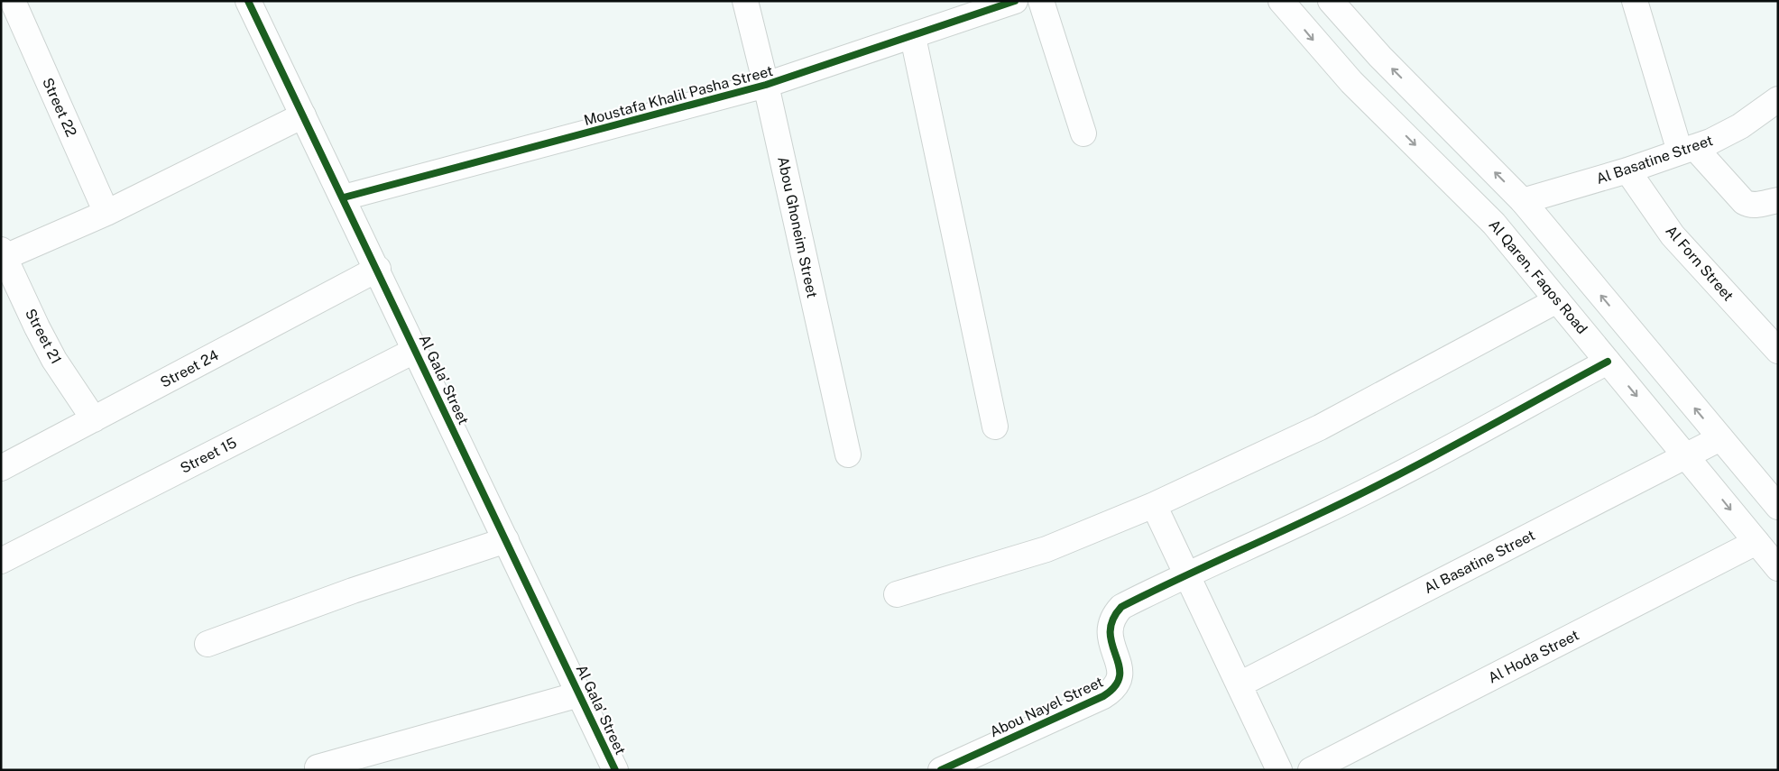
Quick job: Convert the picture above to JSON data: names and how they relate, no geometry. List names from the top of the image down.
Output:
{
  "streets": {
    "street": [
      "Moustafa Khalil Pasha Street",
      "Street 22",
      "Al Basatine Street",
      "Abou Ghoneim Street",
      "Al Forn Street",
      "Al Qaren, Faqos Road",
      "Street 21",
      "Street 24",
      "Al Gala' Street",
      "Street 15",
      "Al Hoda Street",
      "Abou Nayel Street"
    ]
  },
  "crossings": [
    ["Moustafa Khalil Pasha Street", "Abou Ghoneim Street"],
    ["Moustafa Khalil Pasha Street", "Al Gala' Street"],
    ["Al Basatine Street", "Al Forn Street"],
    ["Al Basatine Street", "Al Qaren, Faqos Road"],
    ["Al Qaren, Faqos Road", "Al Hoda Street"],
    ["Al Qaren, Faqos Road", "Abou Nayel Street"],
    ["Street 21", "Street 24"],
    ["Street 24", "Al Gala' Street"],
    ["Al Gala' Street", "Street 15"]
  ]
}
